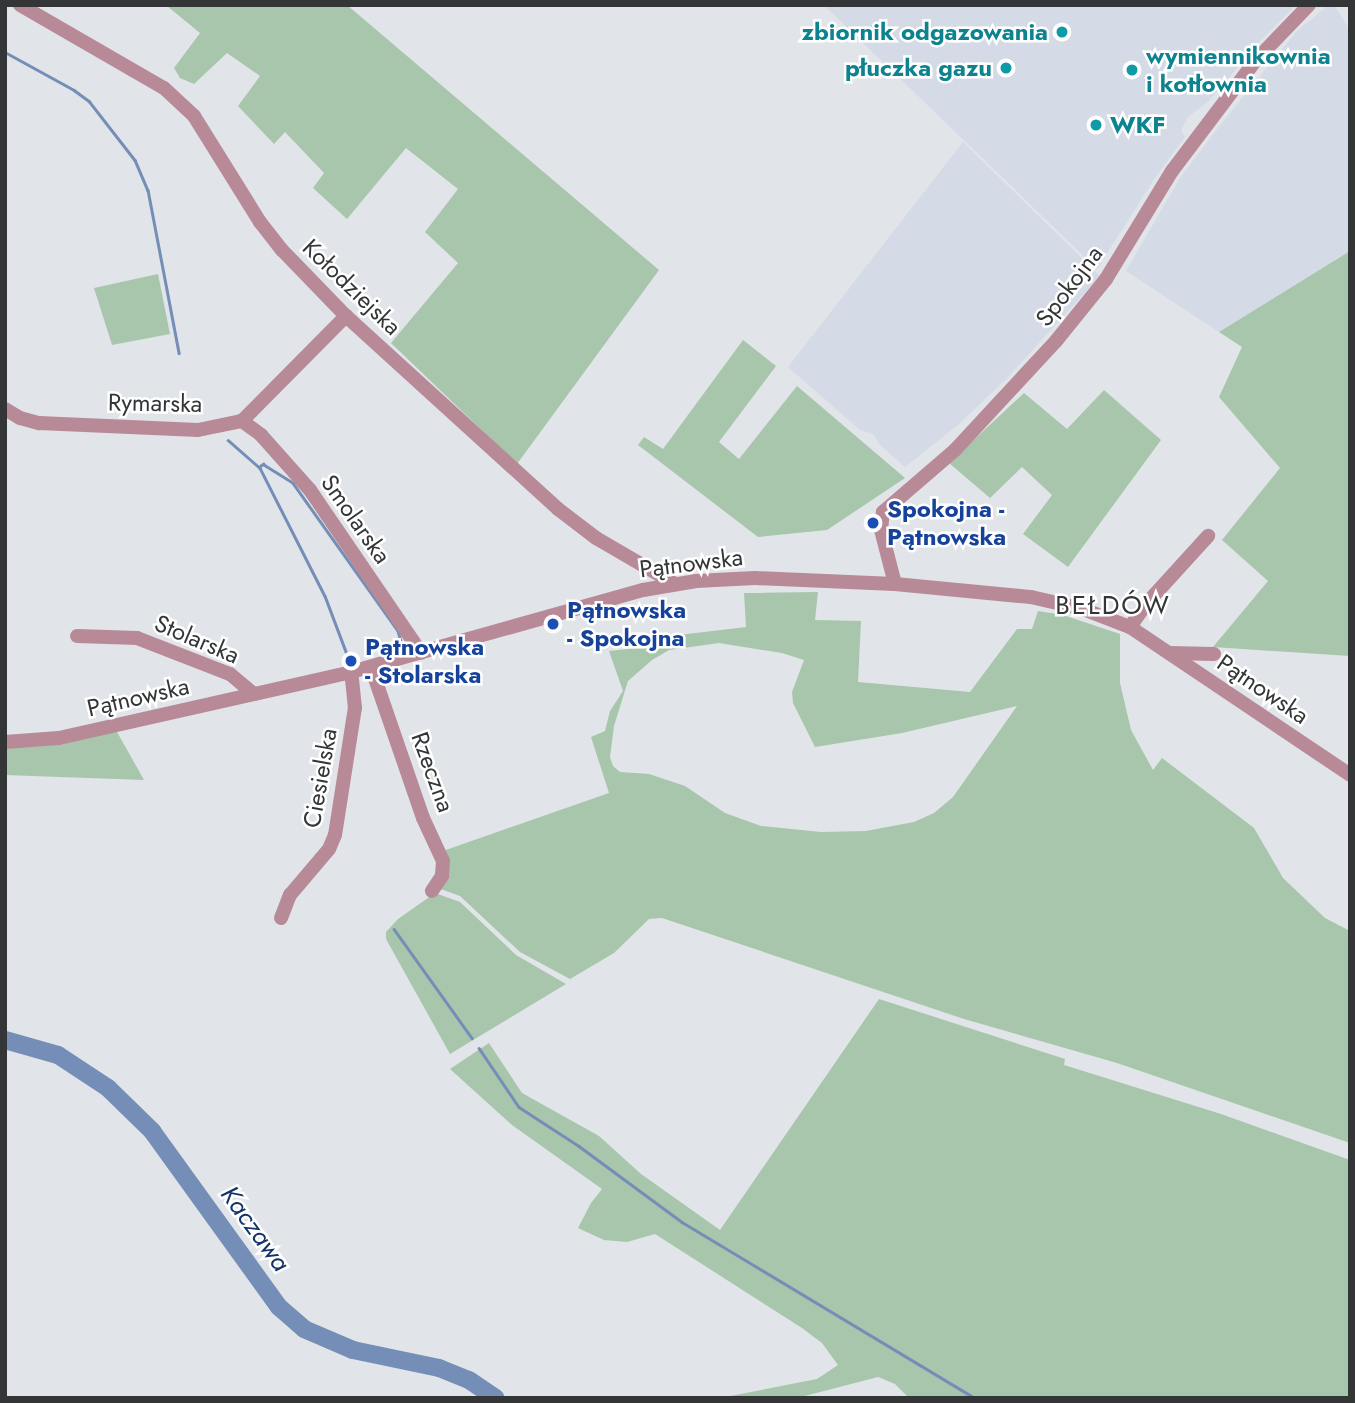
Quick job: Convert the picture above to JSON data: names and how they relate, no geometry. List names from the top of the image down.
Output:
{
  "streets": {
    "street": [
      "Spokojna",
      "Kołodziejska",
      "Rymarska",
      "Smolarska",
      "Pątnowska",
      "Stolarska",
      "Rzeczna",
      "Ciesielska"
    ]
  },
  "crossings": [
    ["Spokojna", "Pątnowska"],
    ["Kołodziejska", "Pątnowska"],
    ["Rymarska", "Smolarska"],
    ["Smolarska", "Pątnowska"],
    ["Pątnowska", "Stolarska"],
    ["Pątnowska", "Rzeczna"],
    ["Pątnowska", "Ciesielska"]
  ],
  "districts": ["BEŁDÓW"],
  "water": ["Kaczawa"],
  "places": [
    "zbiornik odgazowania",
    "płuczka gazu",
    "wymiennikownia i kotłownia",
    "WKF",
    "Spokojna - Pątnowska",
    "Pątnowska - Spokojna",
    "Pątnowska - Stolarska"
  ]
}
